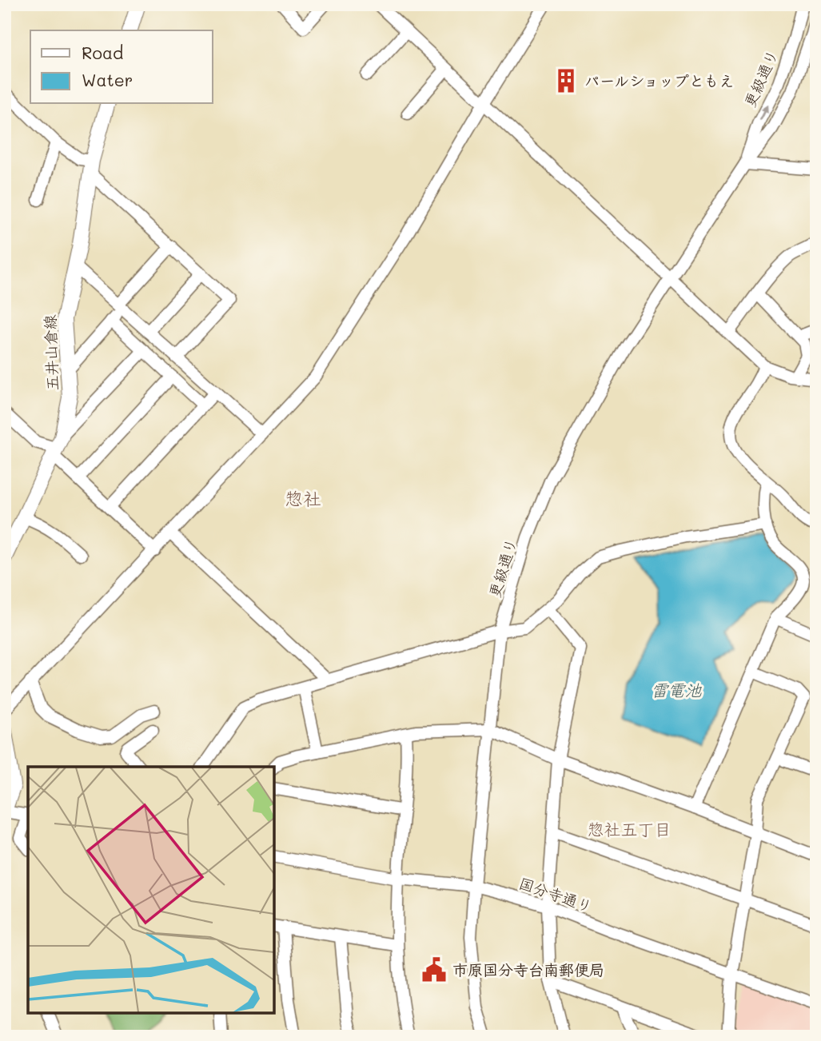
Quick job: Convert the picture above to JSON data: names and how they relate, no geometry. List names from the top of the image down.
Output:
{
  "streets": {
    "main road": ["五井山倉線"],
    "street": ["更級通り", "国分寺通り"]
  },
  "crossings": [
    ["更級通り", "国分寺通り"]
  ],
  "districts": ["惣社", "惣社五丁目"],
  "water": ["雷電池"],
  "places": {
    "building": ["パールショップともえ"],
    "public building": ["市原国分寺台南郵便局"]
  },
  "legend": ["Road", "Water"]
}
